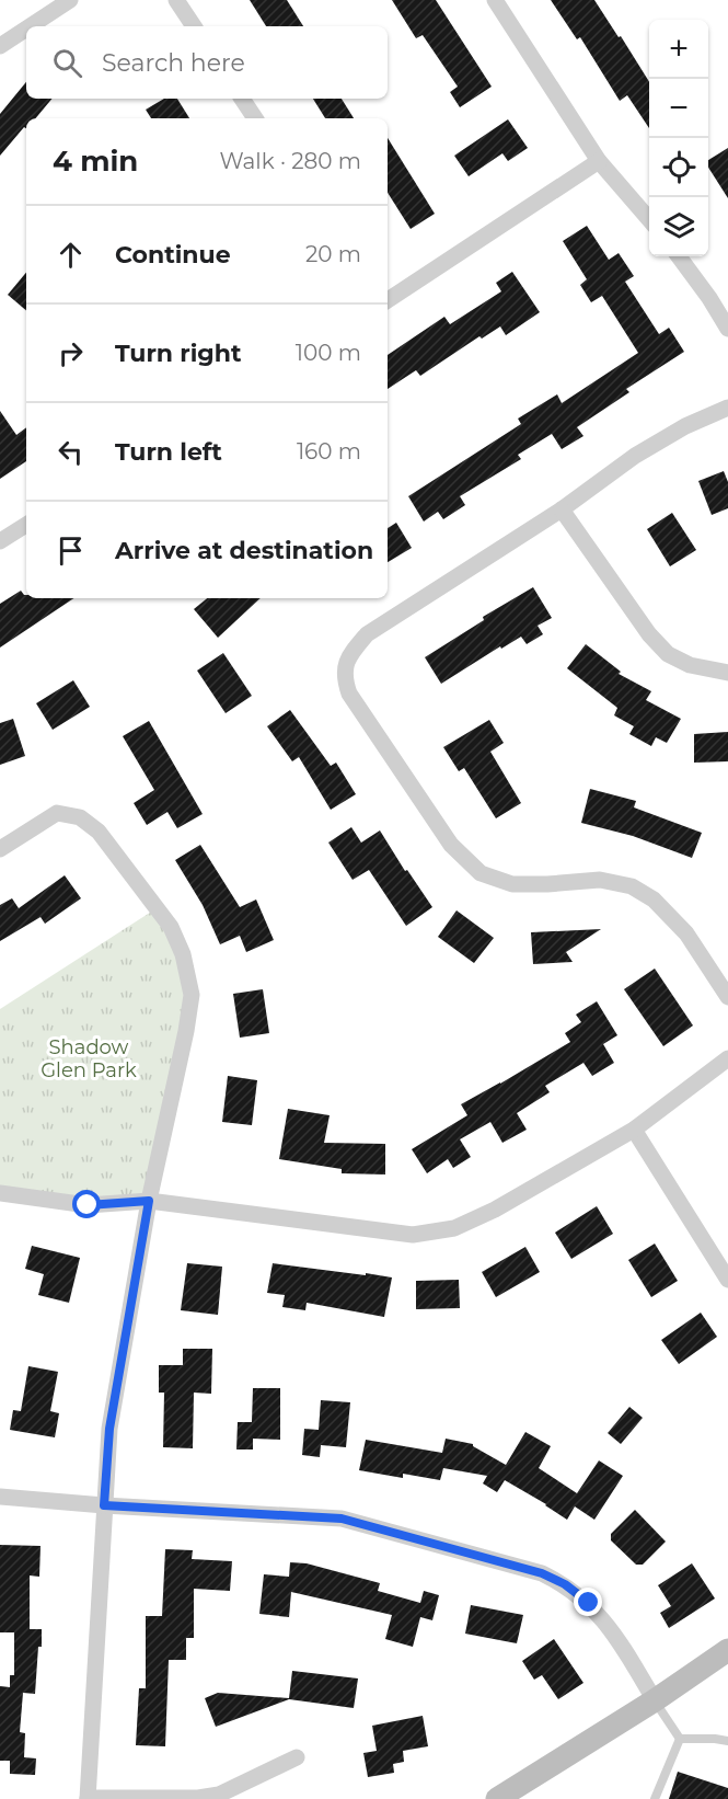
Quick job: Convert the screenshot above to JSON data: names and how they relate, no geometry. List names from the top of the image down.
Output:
{
  "parks": ["Shadow Glen Park"],
  "page": {
    "map_buttons": ["+", "−"],
    "search": "Search here",
    "heading": ["4 min", "Walk · 280 m"],
    "list": [
      ["Continue", "20 m"],
      ["Turn right", "100 m"],
      ["Turn left", "160 m"],
      "Arrive at destination"
    ]
  }
}
